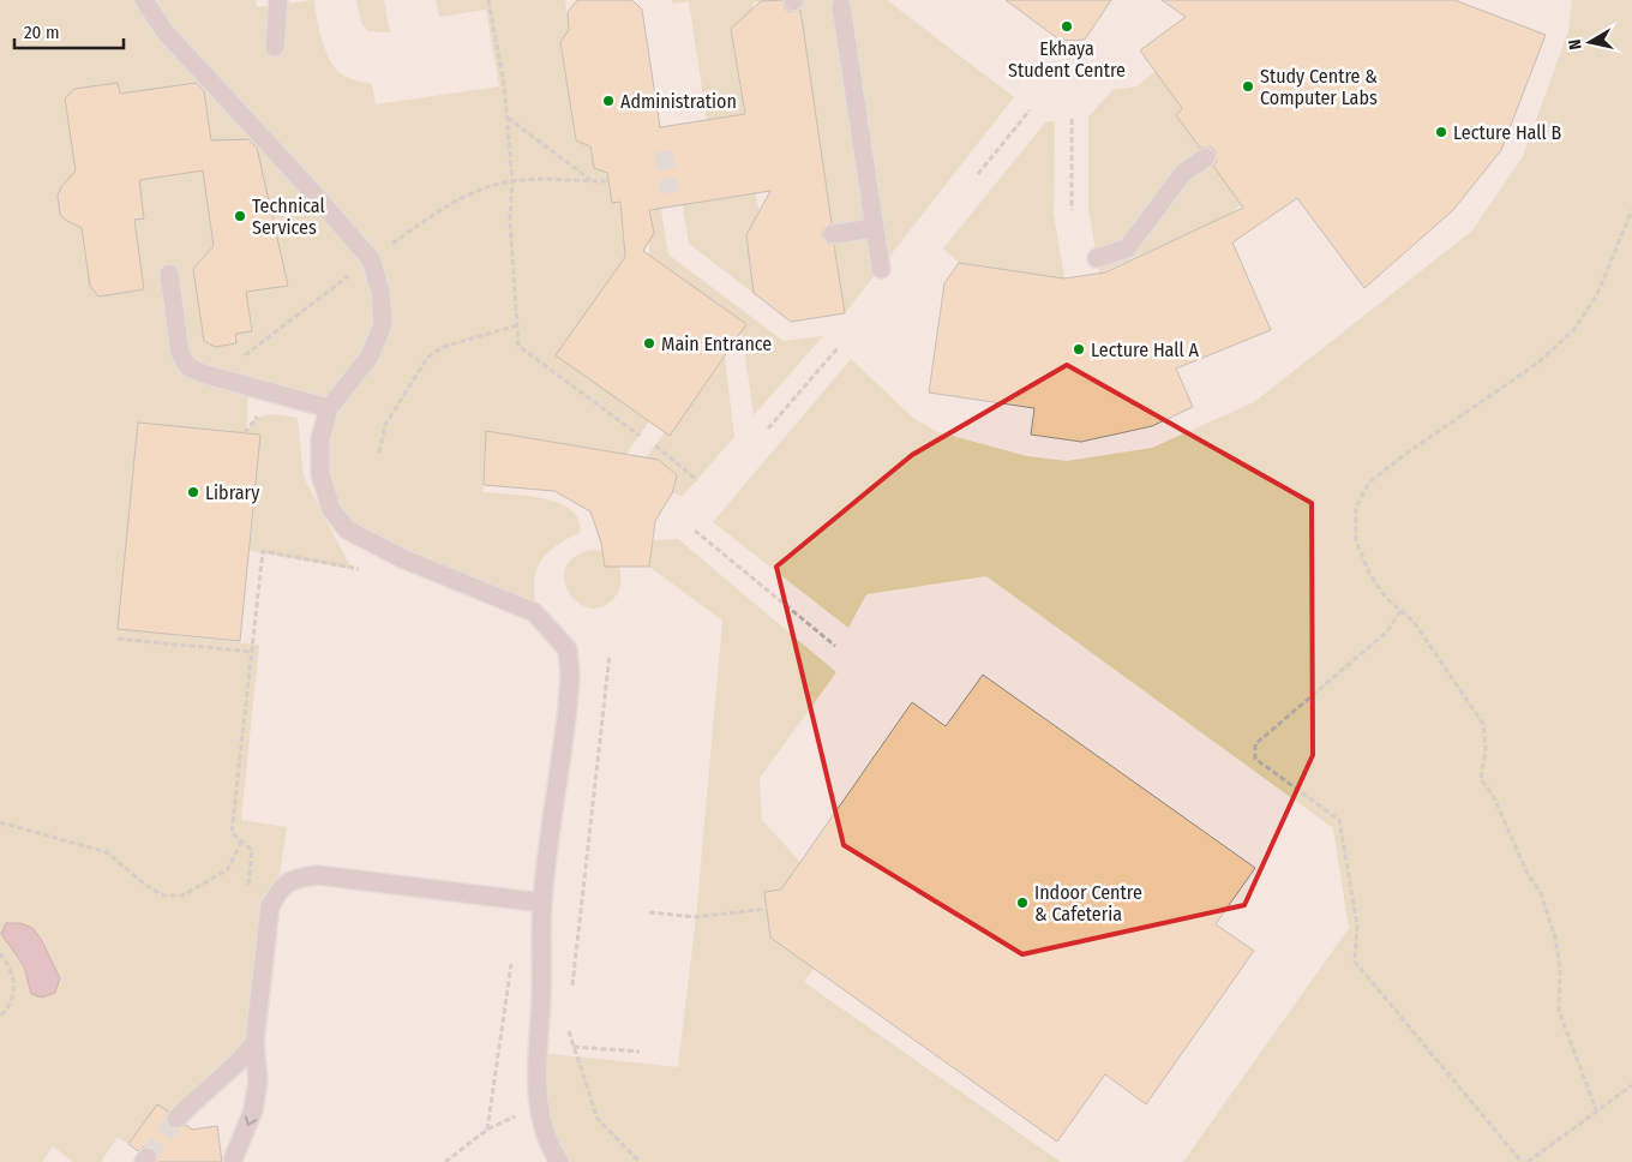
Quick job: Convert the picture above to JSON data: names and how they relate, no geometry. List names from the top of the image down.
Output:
{
  "places": [
    "Ekhaya Student Centre",
    "Study Centre & Computer Labs",
    "Administration",
    "Lecture Hall B",
    "Technical Services",
    "Main Entrance",
    "Lecture Hall A",
    "Library",
    "Indoor Centre & Cafeteria"
  ],
  "scale_bar": "20 m",
  "north": "left"
}
